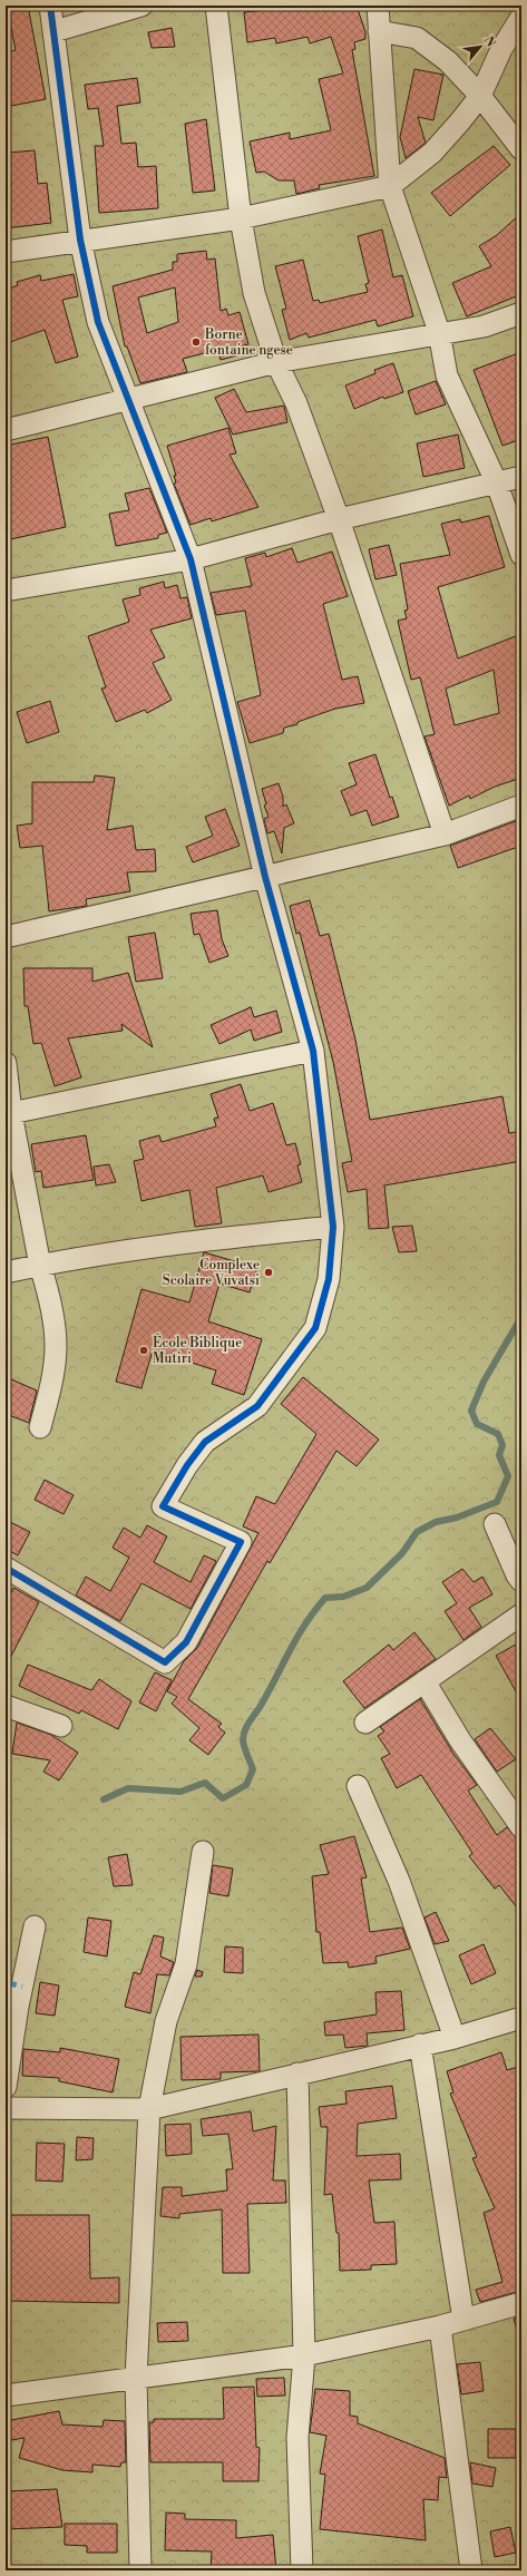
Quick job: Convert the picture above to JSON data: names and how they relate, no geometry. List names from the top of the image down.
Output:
{
  "places": ["Borne fontaine ngese", "Complexe Scolaire Vuvatsi", "École Biblique Mutiri"],
  "north": "top right"
}
